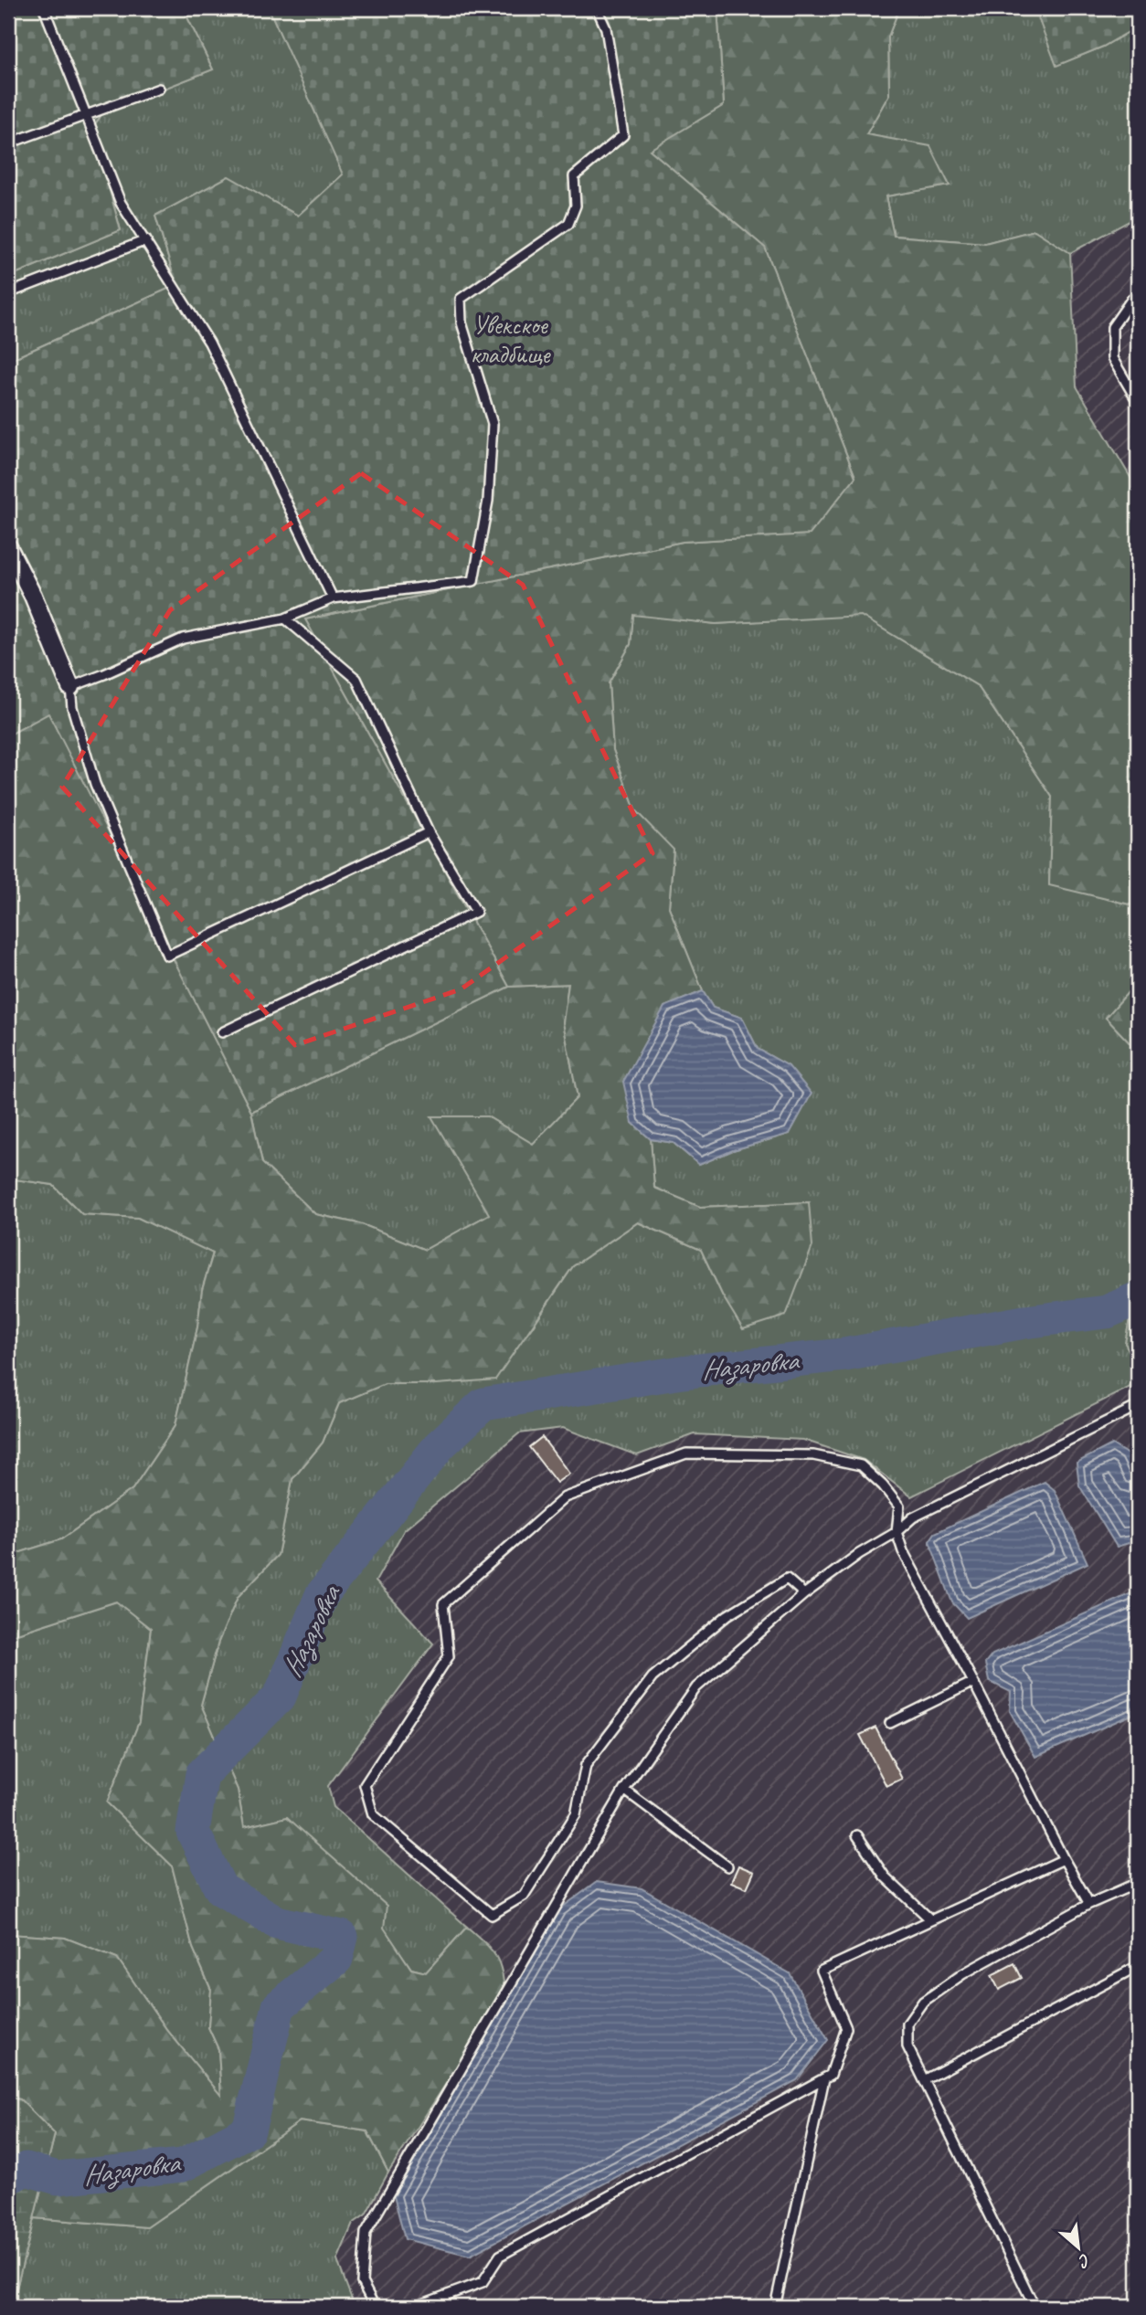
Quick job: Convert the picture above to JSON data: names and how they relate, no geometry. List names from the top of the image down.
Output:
{
  "water": ["Назаровка"],
  "parks": ["Увекское кладбище"],
  "north": "bottom right"
}
